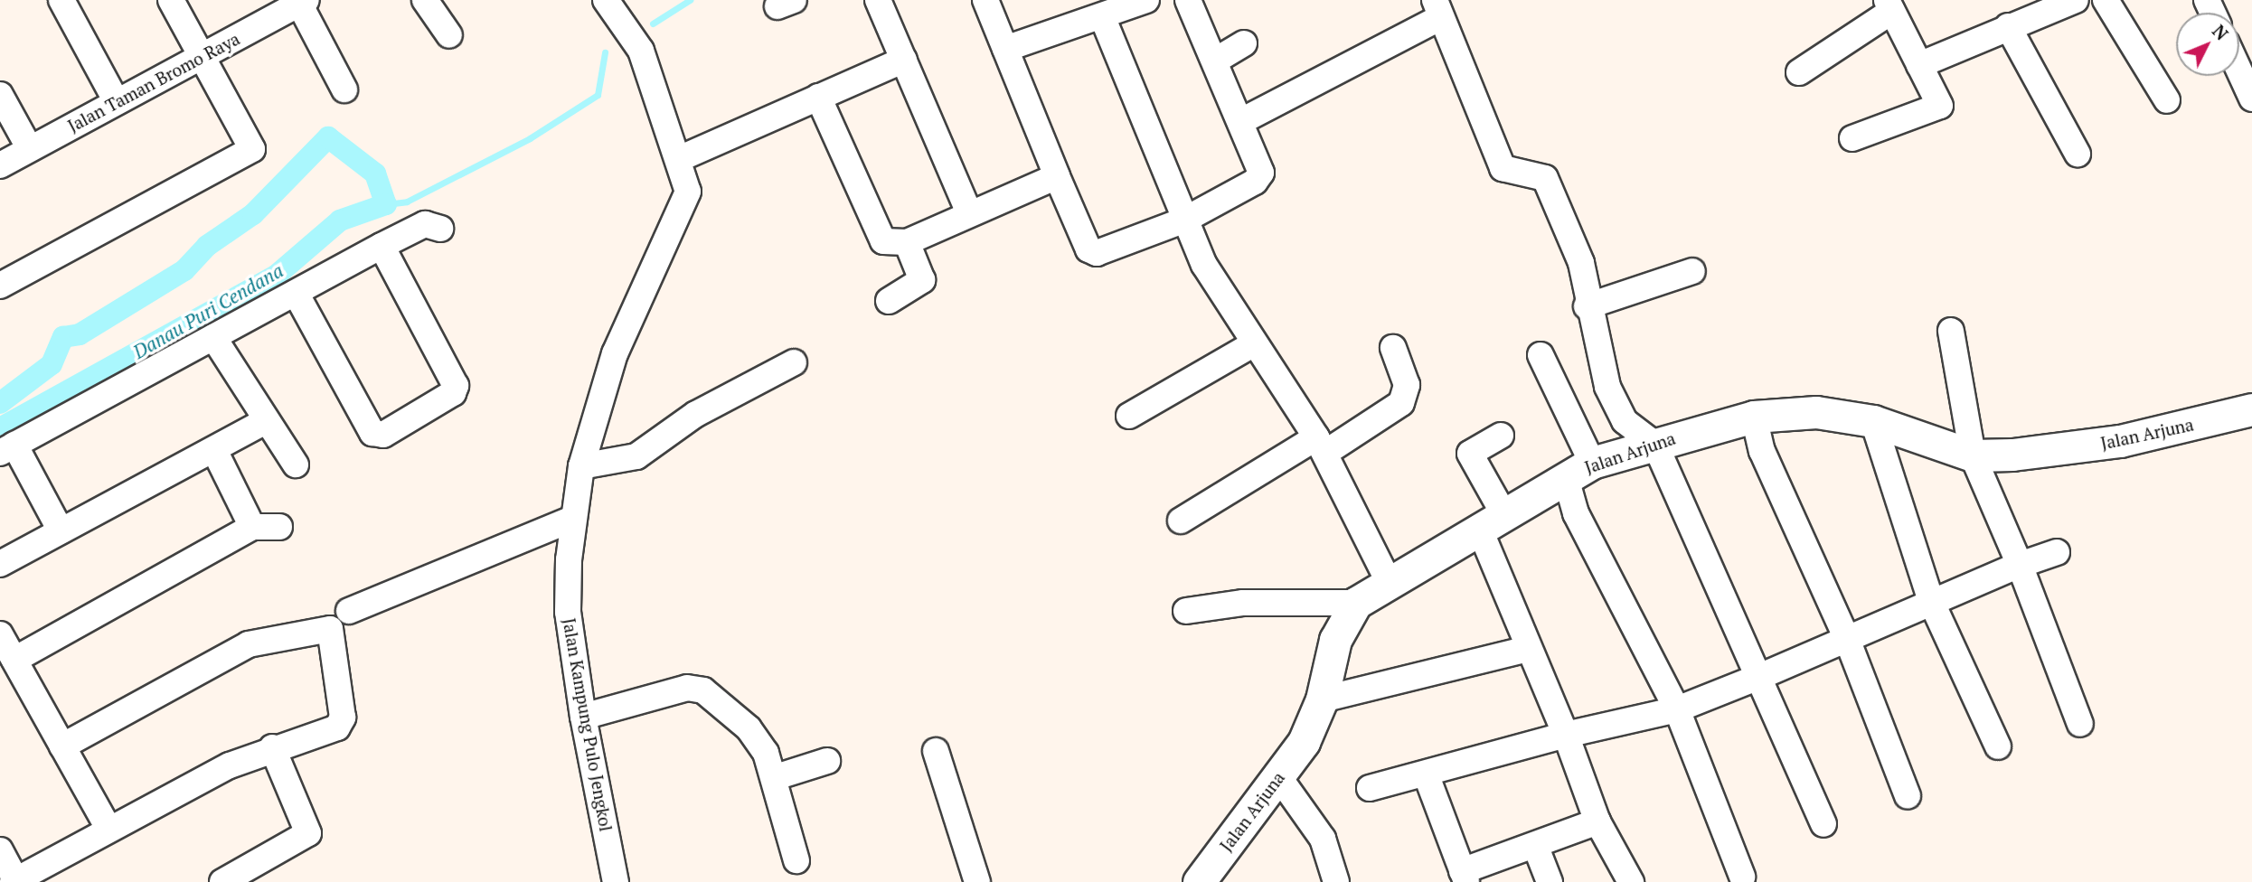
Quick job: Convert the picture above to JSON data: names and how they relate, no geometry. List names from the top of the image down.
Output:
{
  "streets": {
    "street": ["Jalan Taman Bromo Raya", "Jalan Arjuna", "Jalan Kampung Pulo Jengkol"]
  },
  "water": ["Danau Puri Cendana"],
  "north": "top right"
}
